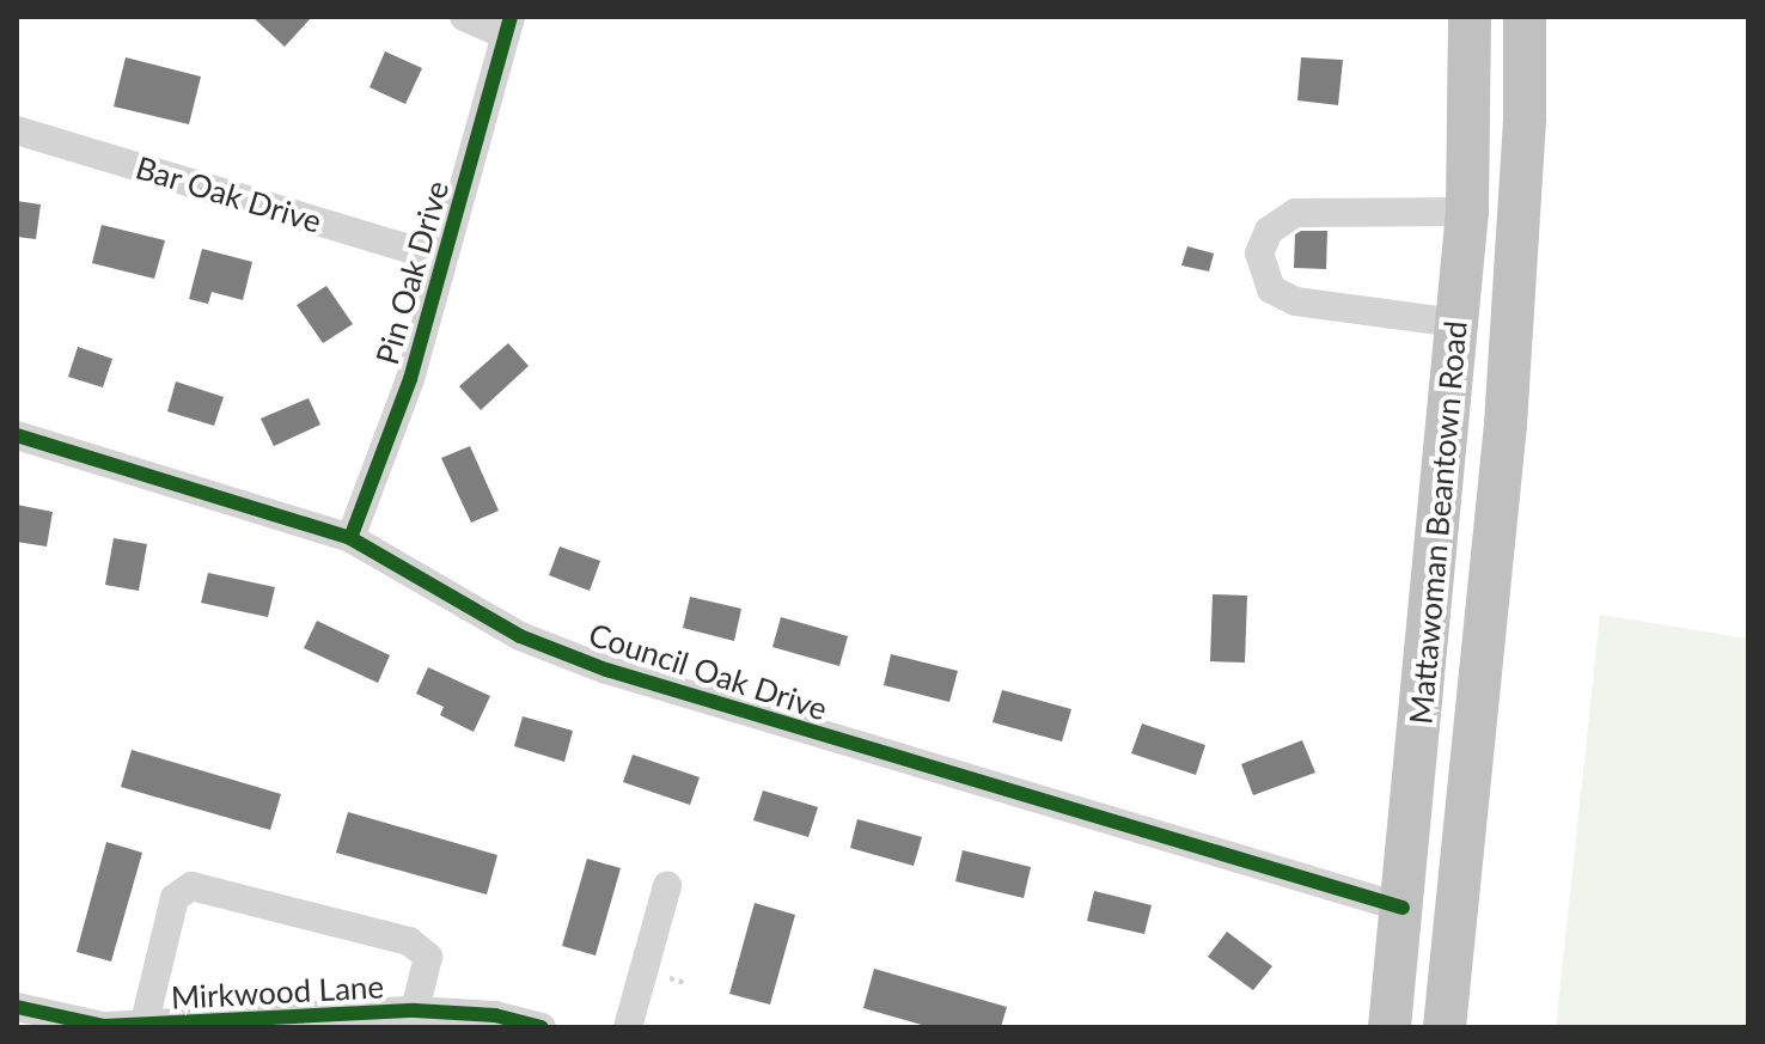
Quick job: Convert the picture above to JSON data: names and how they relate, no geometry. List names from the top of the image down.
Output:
{
  "streets": {
    "highway": ["Mattawoman Beantown Road"],
    "street": [
      "Bar Oak Drive",
      "Pin Oak Drive",
      "Council Oak Drive",
      "Mirkwood Lane"
    ]
  },
  "crossings": [
    ["Bar Oak Drive", "Pin Oak Drive"],
    ["Pin Oak Drive", "Council Oak Drive"],
    ["Mattawoman Beantown Road", "Council Oak Drive"]
  ]
}
